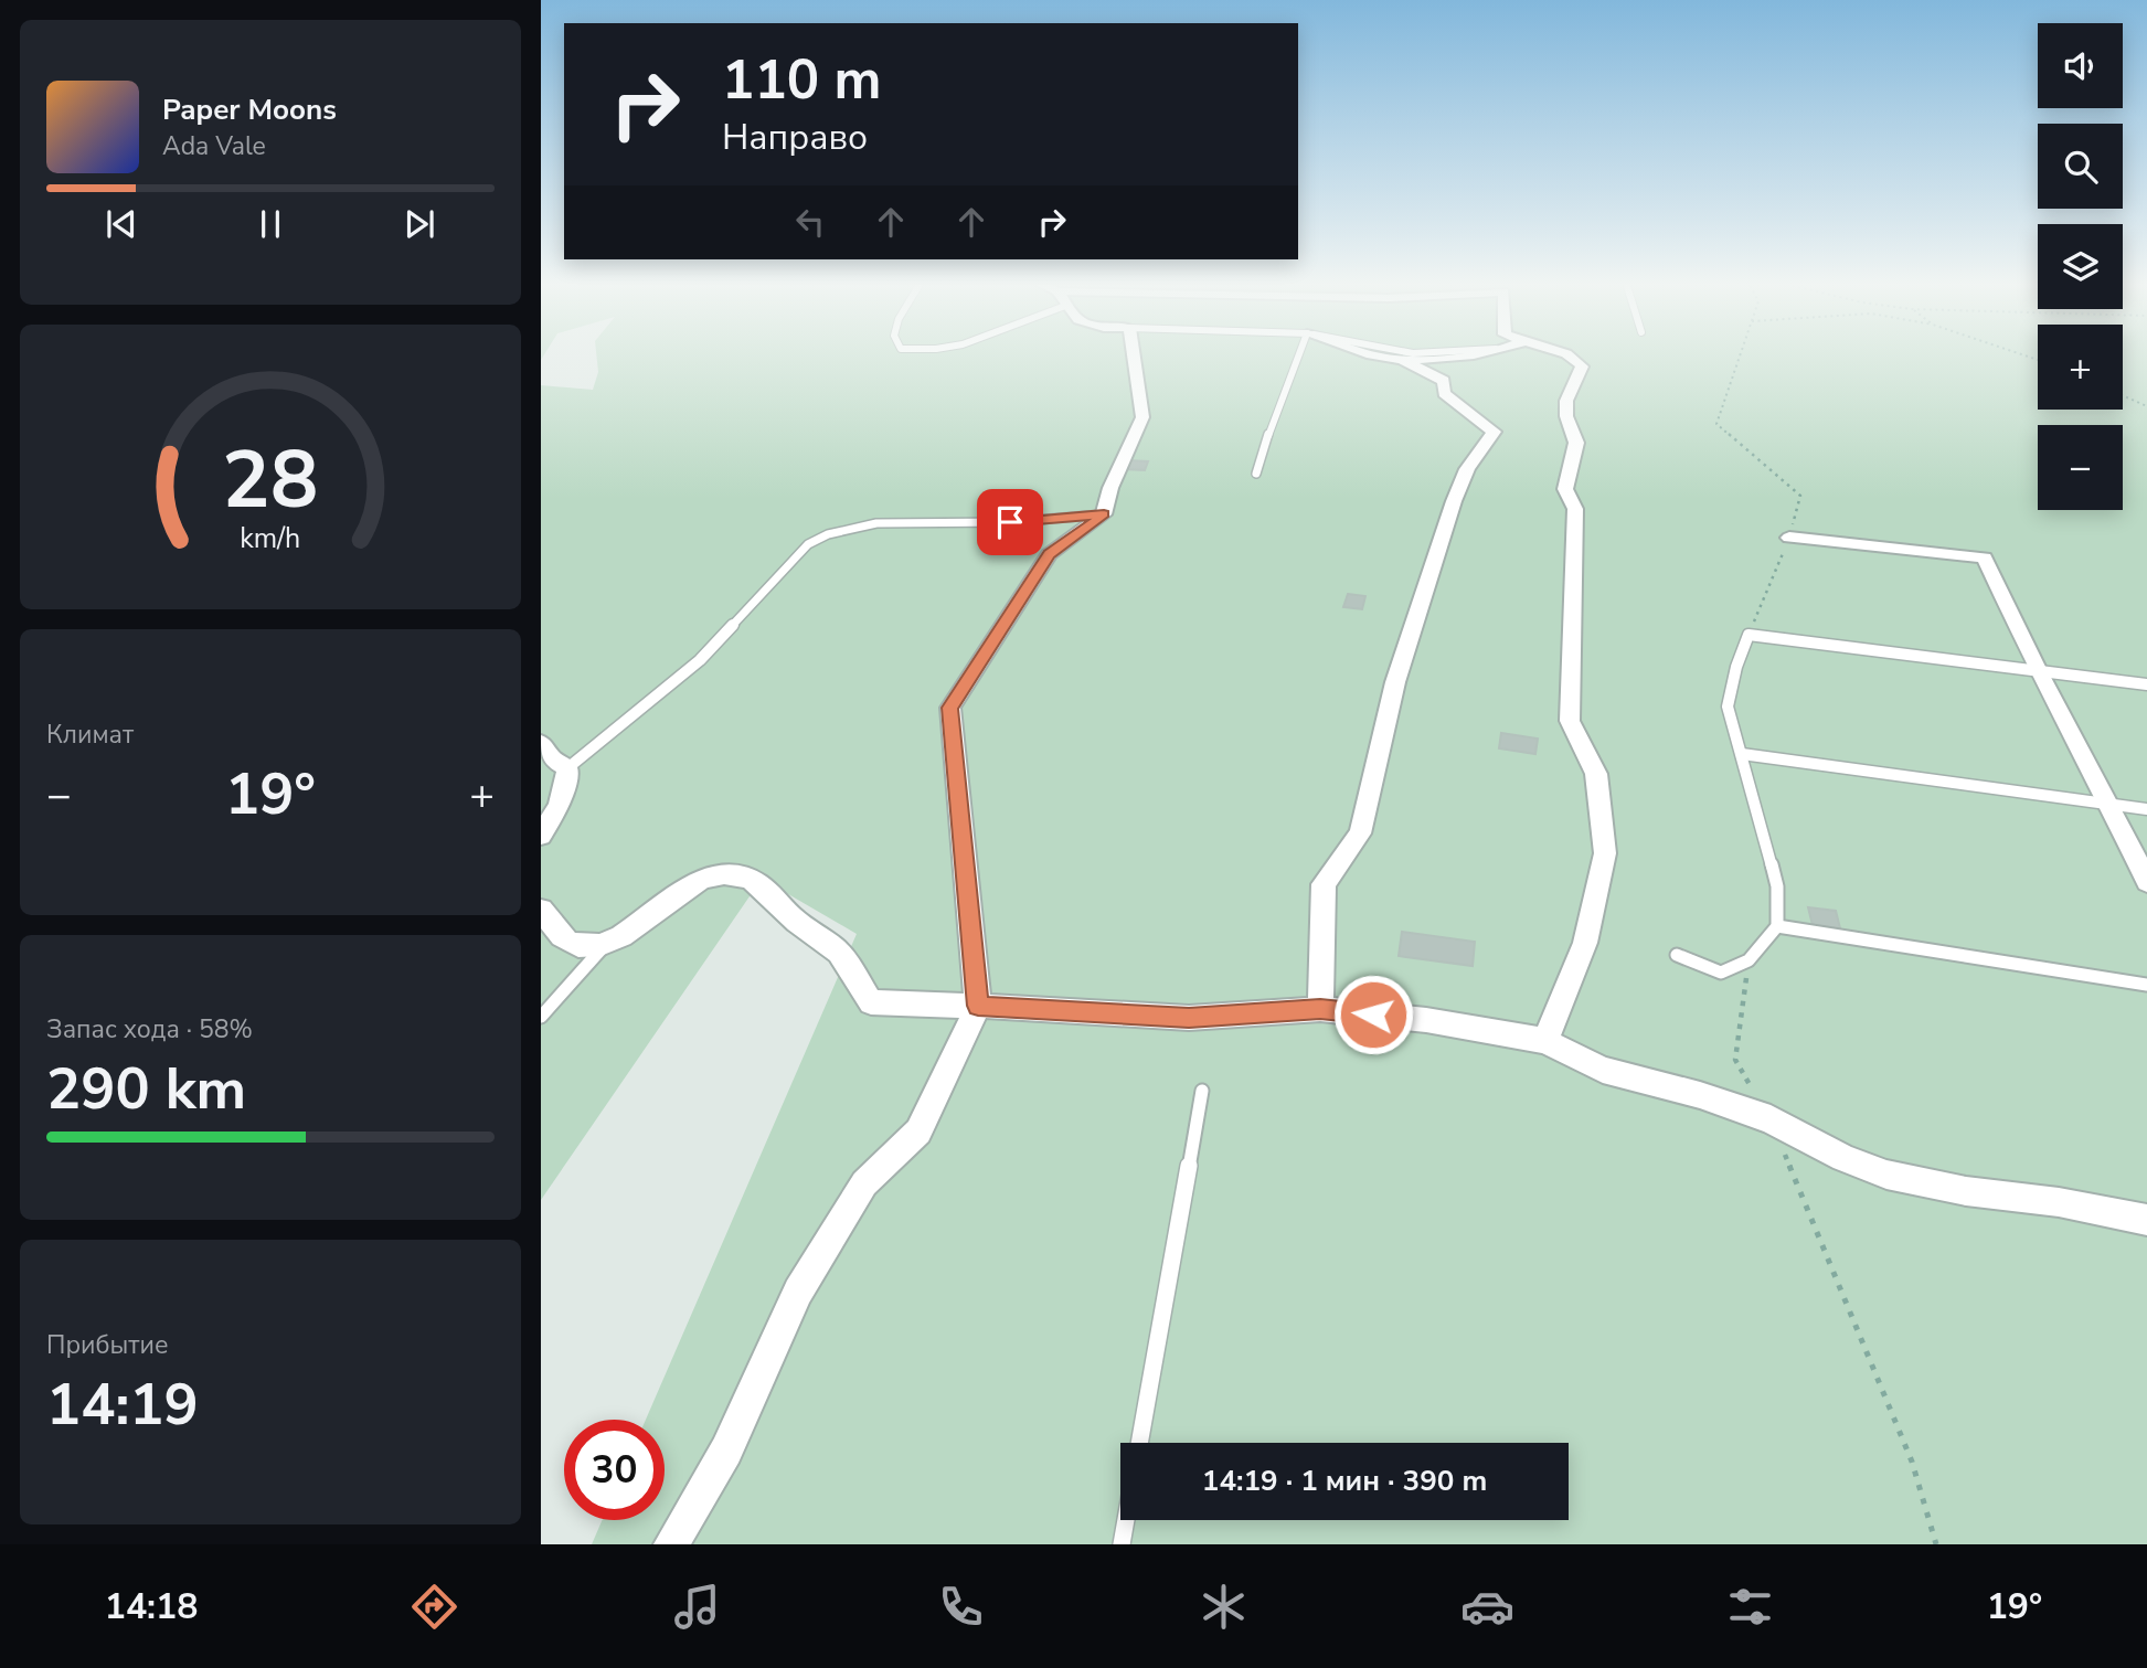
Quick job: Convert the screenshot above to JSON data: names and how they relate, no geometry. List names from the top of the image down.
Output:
{
  "page": {
    "map_buttons": ["+", "−"],
    "turn": ["110 m", "Направо"],
    "song": ["Paper Moons", "Ada Vale"],
    "tile": [
      "Климат",
      ["Запас хода · 58%", "290 km"],
      ["Прибытие", "14:19"]
    ],
    "heat": ["−", "19°", "+"],
    "limit": "30",
    "trip": "14:19 · 1 мин · 390 m",
    "tabs": ["14:18", "19°"],
    "gauge": ["28", "km/h"]
  }
}
